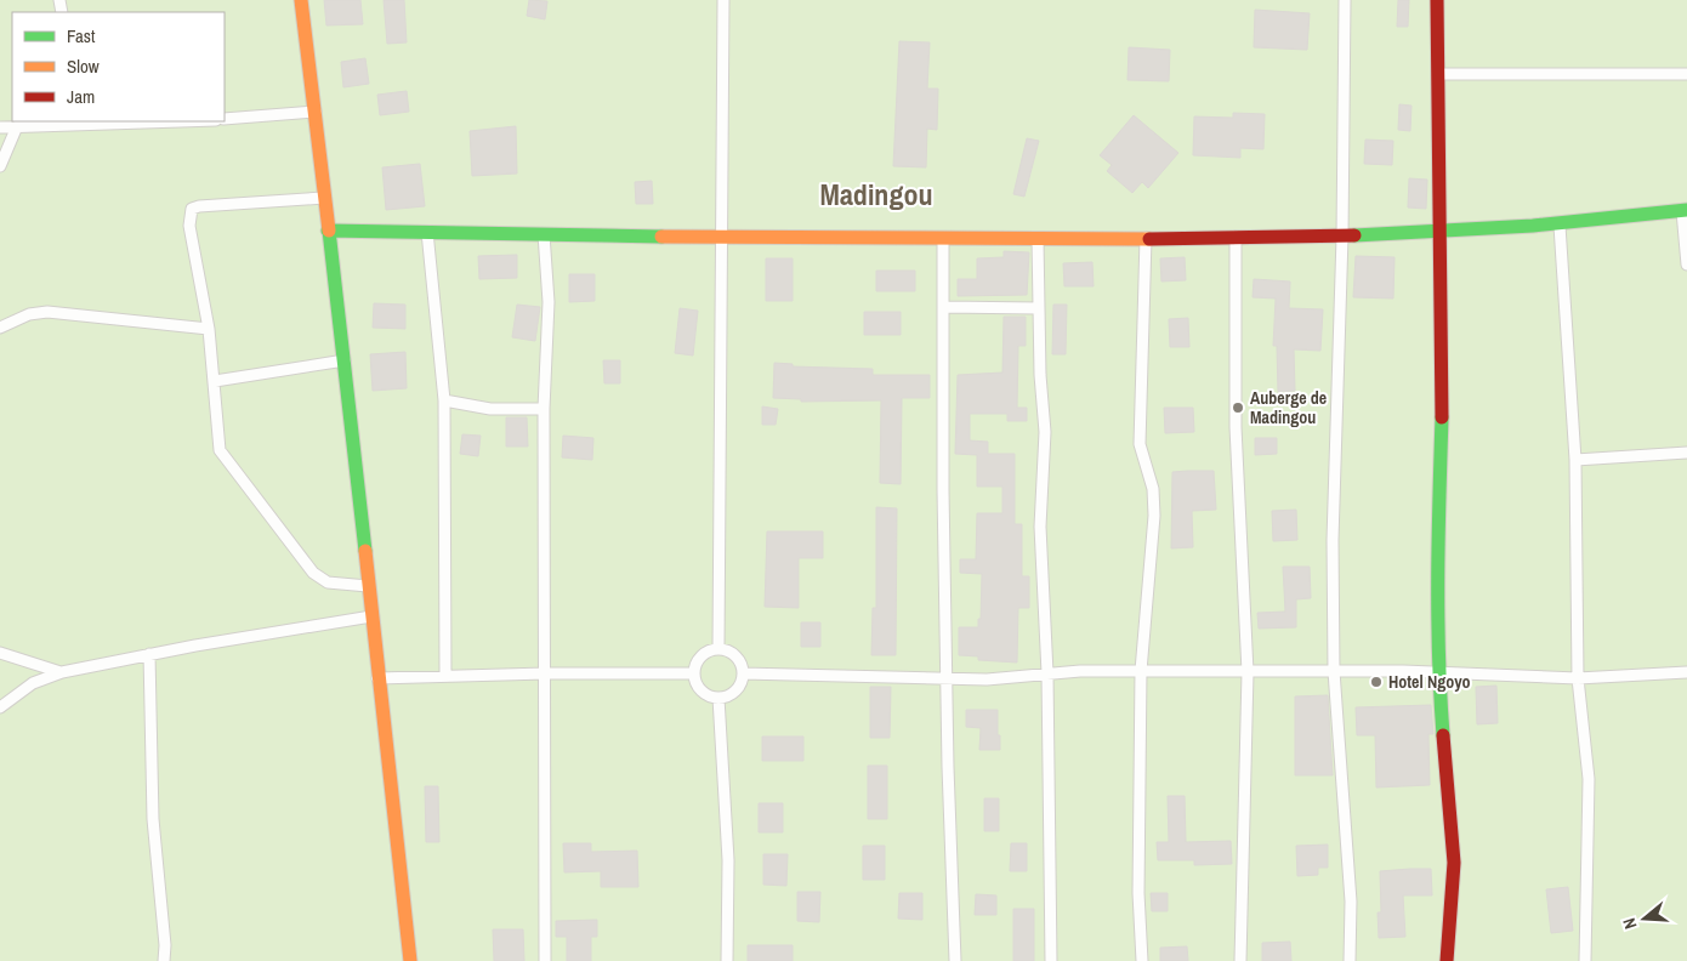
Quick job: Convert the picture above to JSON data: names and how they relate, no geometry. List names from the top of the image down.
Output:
{
  "districts": ["Madingou"],
  "places": ["Auberge de Madingou", "Hotel Ngoyo"],
  "legend": ["Fast", "Slow", "Jam"],
  "north": "left"
}
